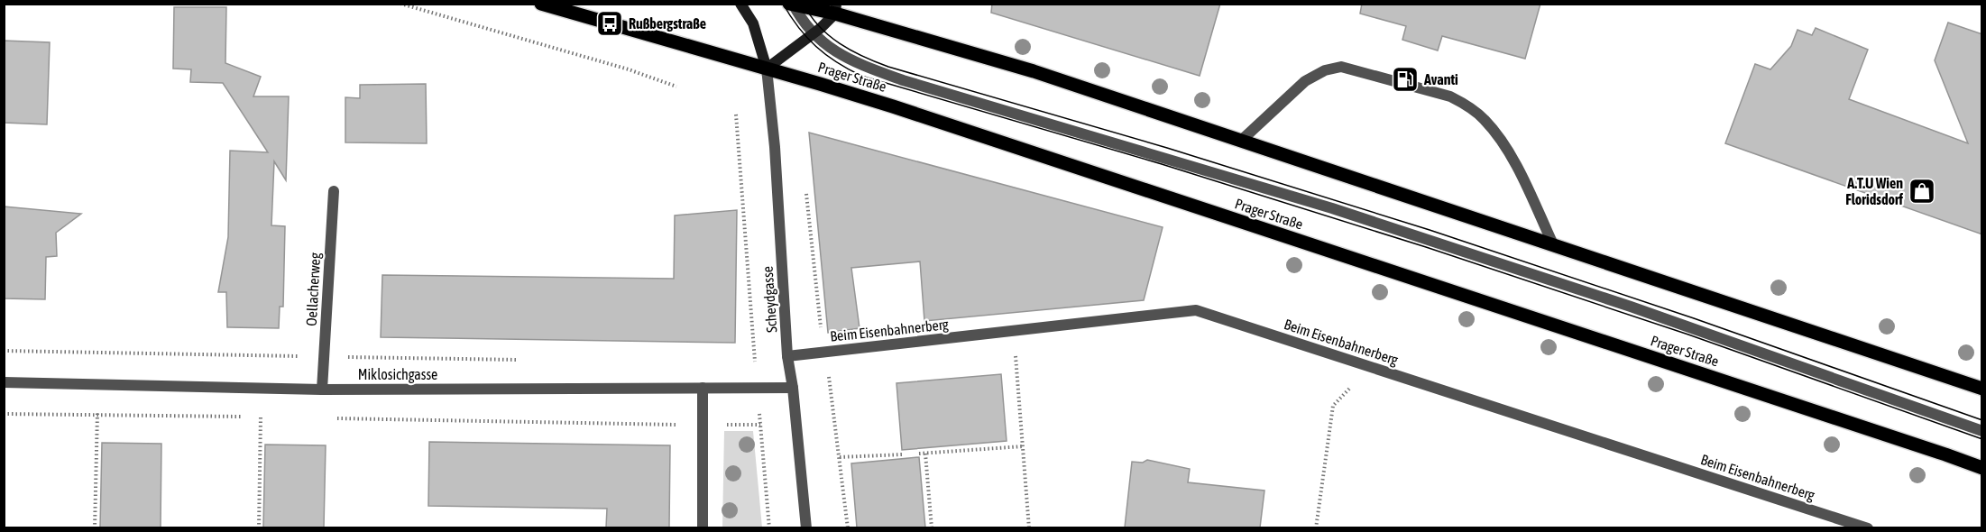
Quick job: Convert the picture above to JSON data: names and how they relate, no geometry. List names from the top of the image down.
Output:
{
  "streets": {
    "main road": ["Prager Straße"],
    "street": [
      "Oellacherweg",
      "Scheydgasse",
      "Beim Eisenbahnerberg",
      "Miklosichgasse"
    ]
  },
  "crossings": [
    ["Prager Straße", "Scheydgasse"],
    ["Oellacherweg", "Miklosichgasse"],
    ["Scheydgasse", "Beim Eisenbahnerberg"],
    ["Scheydgasse", "Miklosichgasse"]
  ],
  "places": {
    "bus stop": ["Rußbergstraße"],
    "fuel station": ["Avanti"],
    "shop": ["A.T.U Wien Floridsdorf"]
  }
}
